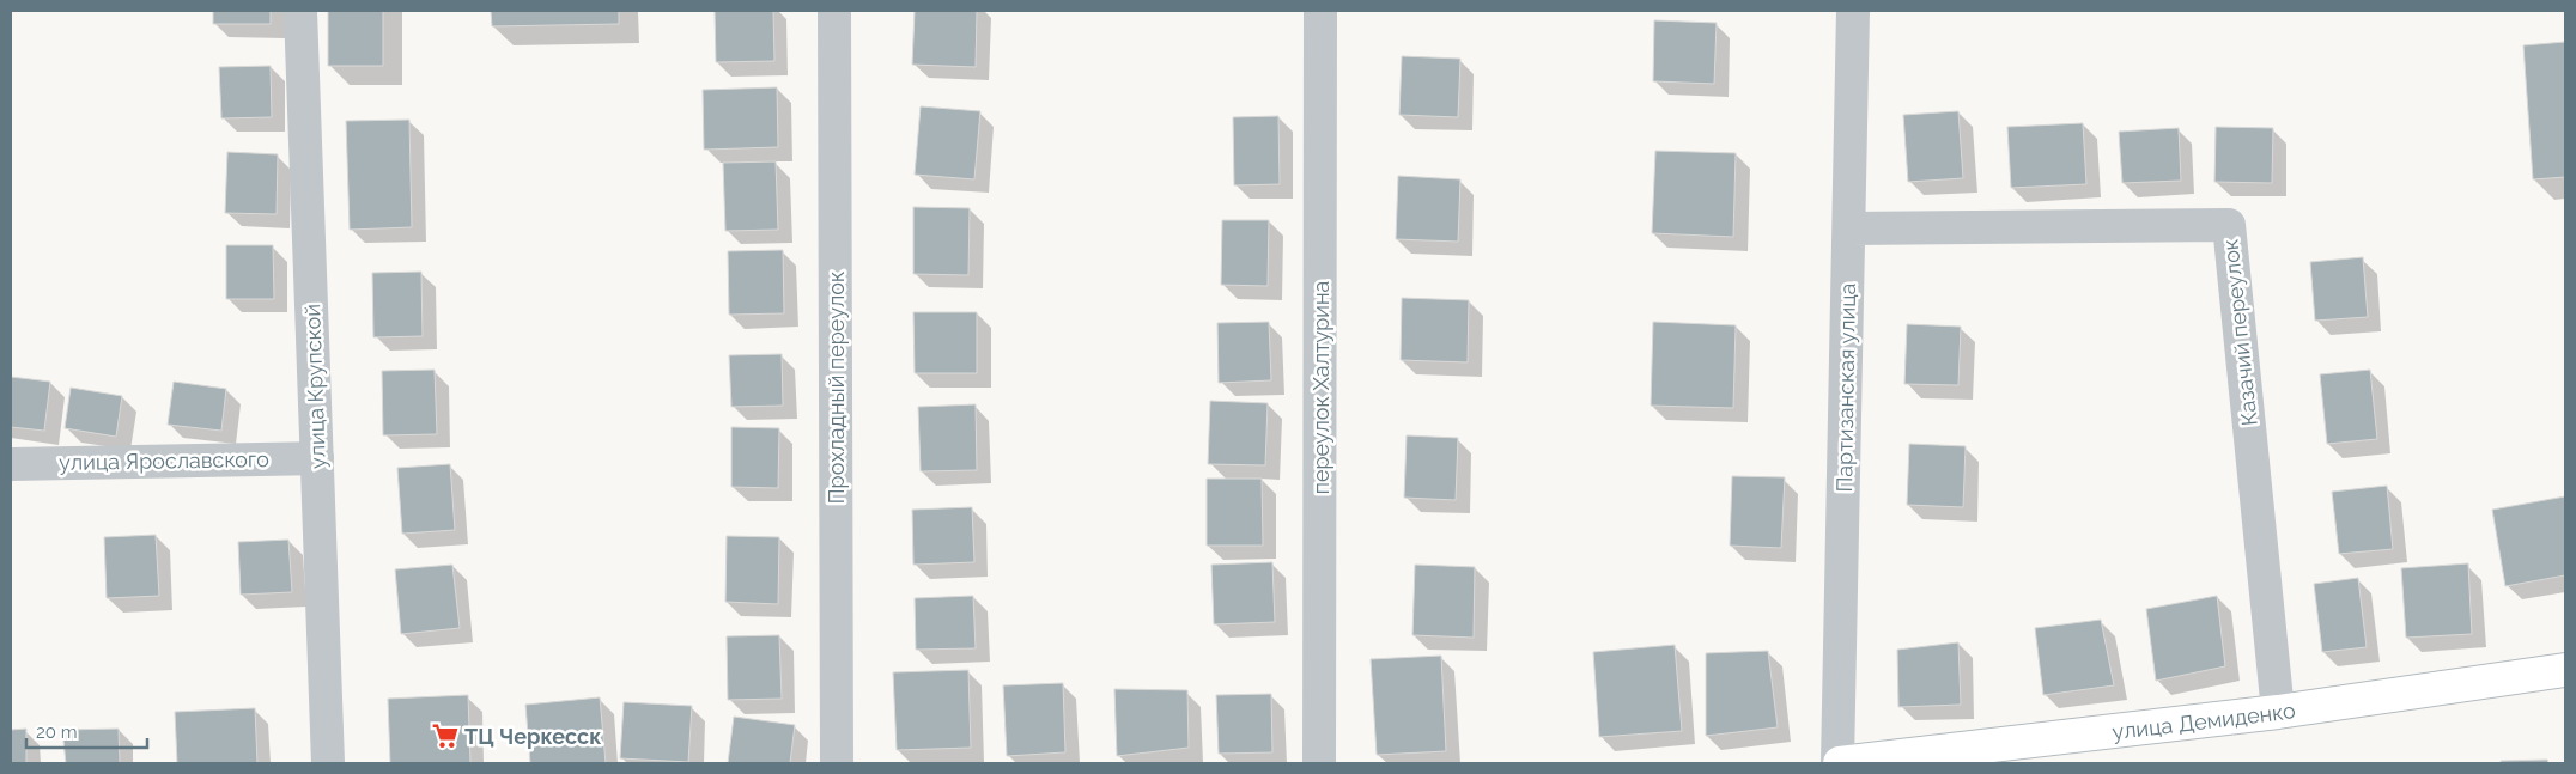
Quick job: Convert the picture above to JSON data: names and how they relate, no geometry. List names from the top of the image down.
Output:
{
  "streets": {
    "main road": ["улица Демиденко"],
    "street": [
      "Казачий переулок",
      "улица Крупской",
      "Прохладный переулок",
      "переулок Халтурина",
      "Партизанская улица",
      "улица Ярославского"
    ]
  },
  "crossings": [
    ["Казачий переулок", "Партизанская улица"],
    ["Казачий переулок", "улица Демиденко"],
    ["улица Крупской", "улица Ярославского"],
    ["Партизанская улица", "улица Демиденко"]
  ],
  "places": {
    "supermarket": ["ТЦ Черкесск"]
  },
  "scale_bar": "20 m"
}
